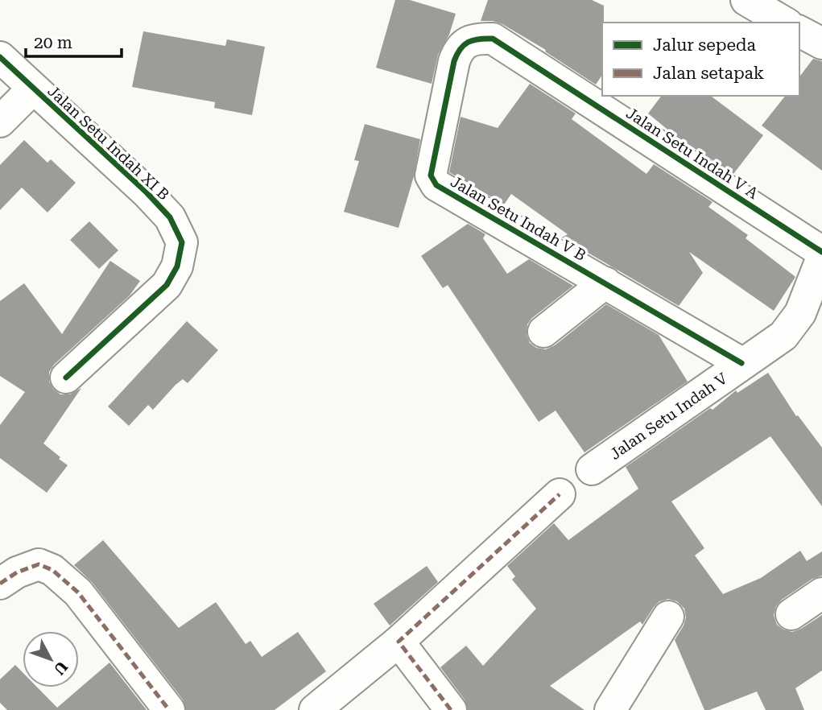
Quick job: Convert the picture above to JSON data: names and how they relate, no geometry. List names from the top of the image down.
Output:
{
  "streets": {
    "street": [
      "Jalan Setu Indah XI B",
      "Jalan Setu Indah V A",
      "Jalan Setu Indah V B",
      "Jalan Setu Indah V"
    ]
  },
  "crossings": [
    ["Jalan Setu Indah V A", "Jalan Setu Indah V B"],
    ["Jalan Setu Indah V B", "Jalan Setu Indah V"]
  ],
  "legend": ["Jalur sepeda", "Jalan setapak"],
  "scale_bar": "20 m",
  "north": "bottom right"
}
